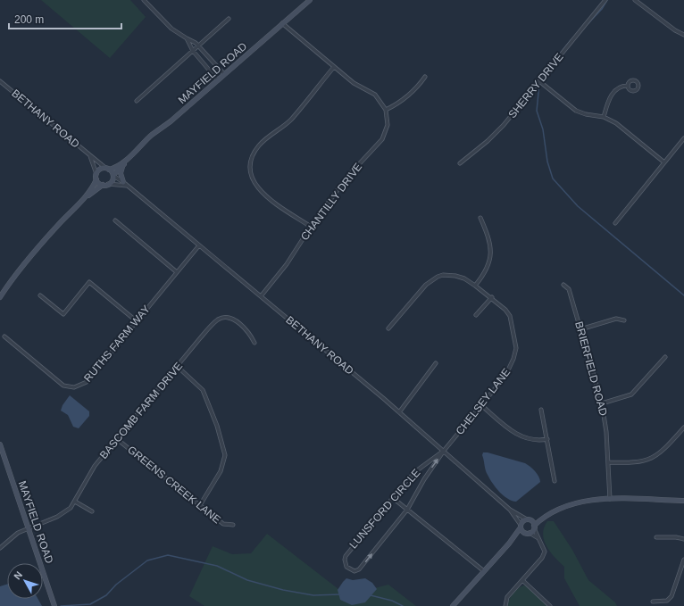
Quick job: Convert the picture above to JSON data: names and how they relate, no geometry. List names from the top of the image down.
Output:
{
  "streets": {
    "street": [
      "MAYFIELD ROAD",
      "SHERRY DRIVE",
      "BETHANY ROAD",
      "CHANTILLY DRIVE",
      "RUTHS FARM WAY",
      "BRIERFIELD ROAD",
      "CHELSEY LANE",
      "BASCOMB FARM DRIVE",
      "GREENS CREEK LANE",
      "LUNSFORD CIRCLE"
    ]
  },
  "crossings": [
    ["MAYFIELD ROAD", "BETHANY ROAD"],
    ["MAYFIELD ROAD", "BASCOMB FARM DRIVE"],
    ["BETHANY ROAD", "CHANTILLY DRIVE"],
    ["BETHANY ROAD", "RUTHS FARM WAY"],
    ["BETHANY ROAD", "CHELSEY LANE"],
    ["BETHANY ROAD", "LUNSFORD CIRCLE"],
    ["CHELSEY LANE", "LUNSFORD CIRCLE"],
    ["BASCOMB FARM DRIVE", "GREENS CREEK LANE"]
  ],
  "scale_bar": "200 m",
  "north": "top left"
}
